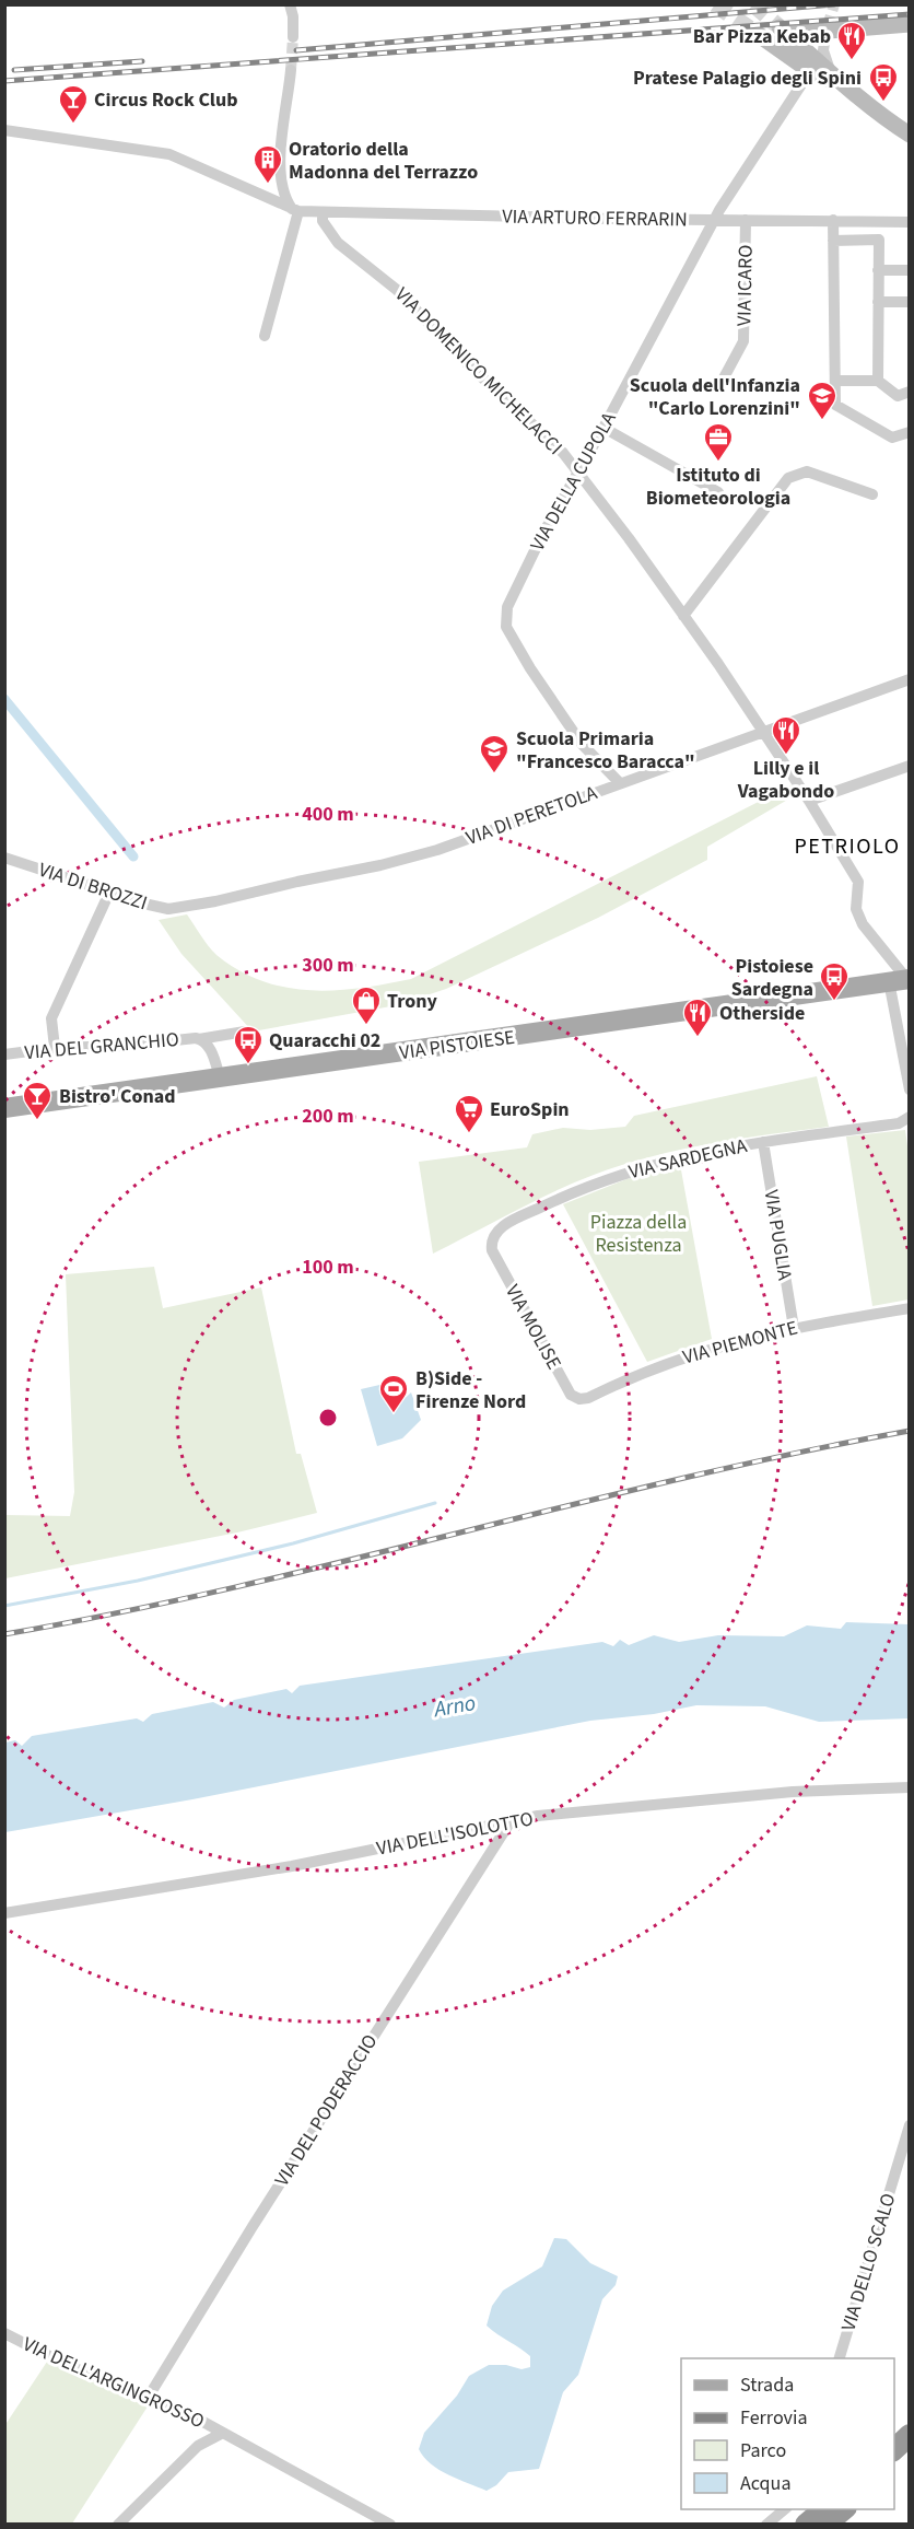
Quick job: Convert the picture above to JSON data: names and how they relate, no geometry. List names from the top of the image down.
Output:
{
  "streets": {
    "main road": ["VIA PISTOIESE"],
    "street": [
      "VIA ARTURO FERRARIN",
      "VIA ICARO",
      "VIA DOMENICO MICHELACCI",
      "VIA DELLA CUPOLA",
      "VIA DI PERETOLA",
      "VIA DI BROZZI",
      "VIA DEL GRANCHIO",
      "VIA SARDEGNA",
      "VIA PUGLIA",
      "VIA MOLISE",
      "VIA PIEMONTE",
      "VIA DELL'ISOLOTTO",
      "VIA DEL PODERACCIO",
      "VIA DELLO SCALO",
      "VIA DELL'ARGINGROSSO"
    ]
  },
  "crossings": [
    ["VIA ARTURO FERRARIN", "VIA ICARO"],
    ["VIA ARTURO FERRARIN", "VIA DOMENICO MICHELACCI"],
    ["VIA ARTURO FERRARIN", "VIA DELLA CUPOLA"],
    ["VIA DOMENICO MICHELACCI", "VIA DELLA CUPOLA"],
    ["VIA DOMENICO MICHELACCI", "VIA DI PERETOLA"],
    ["VIA DOMENICO MICHELACCI", "VIA PISTOIESE"],
    ["VIA DELLA CUPOLA", "VIA DI PERETOLA"],
    ["VIA DI PERETOLA", "VIA DI BROZZI"],
    ["VIA PISTOIESE", "VIA DEL GRANCHIO"],
    ["VIA SARDEGNA", "VIA PUGLIA"],
    ["VIA SARDEGNA", "VIA MOLISE"],
    ["VIA PUGLIA", "VIA PIEMONTE"],
    ["VIA MOLISE", "VIA PIEMONTE"],
    ["VIA DELL'ISOLOTTO", "VIA DEL PODERACCIO"],
    ["VIA DEL PODERACCIO", "VIA DELL'ARGINGROSSO"]
  ],
  "districts": ["PETRIOLO"],
  "water": ["Arno"],
  "parks": ["Piazza della Resistenza"],
  "places": {
    "restaurant": ["Bar Pizza Kebab", "Lilly e il Vagabondo", "Otherside"],
    "bus stop": ["Pratese Palagio degli Spini", "Pistoiese Sardegna", "Quaracchi 02"],
    "bar": ["Circus Rock Club", "Bistro' Conad"],
    "building": ["Oratorio della Madonna del Terrazzo"],
    "school or university": ["Scuola dell'Infanzia \"Carlo Lorenzini\"", "Scuola Primaria \"Francesco Baracca\""],
    "office": ["Istituto di Biometeorologia"],
    "shop": ["Trony"],
    "supermarket": ["EuroSpin"],
    "sports": ["B)Side - Firenze Nord"]
  },
  "legend": [
    "Strada",
    "Ferrovia",
    "Parco",
    "Acqua"
  ],
  "rings": [
    "400 m",
    "300 m",
    "200 m",
    "100 m"
  ]
}
